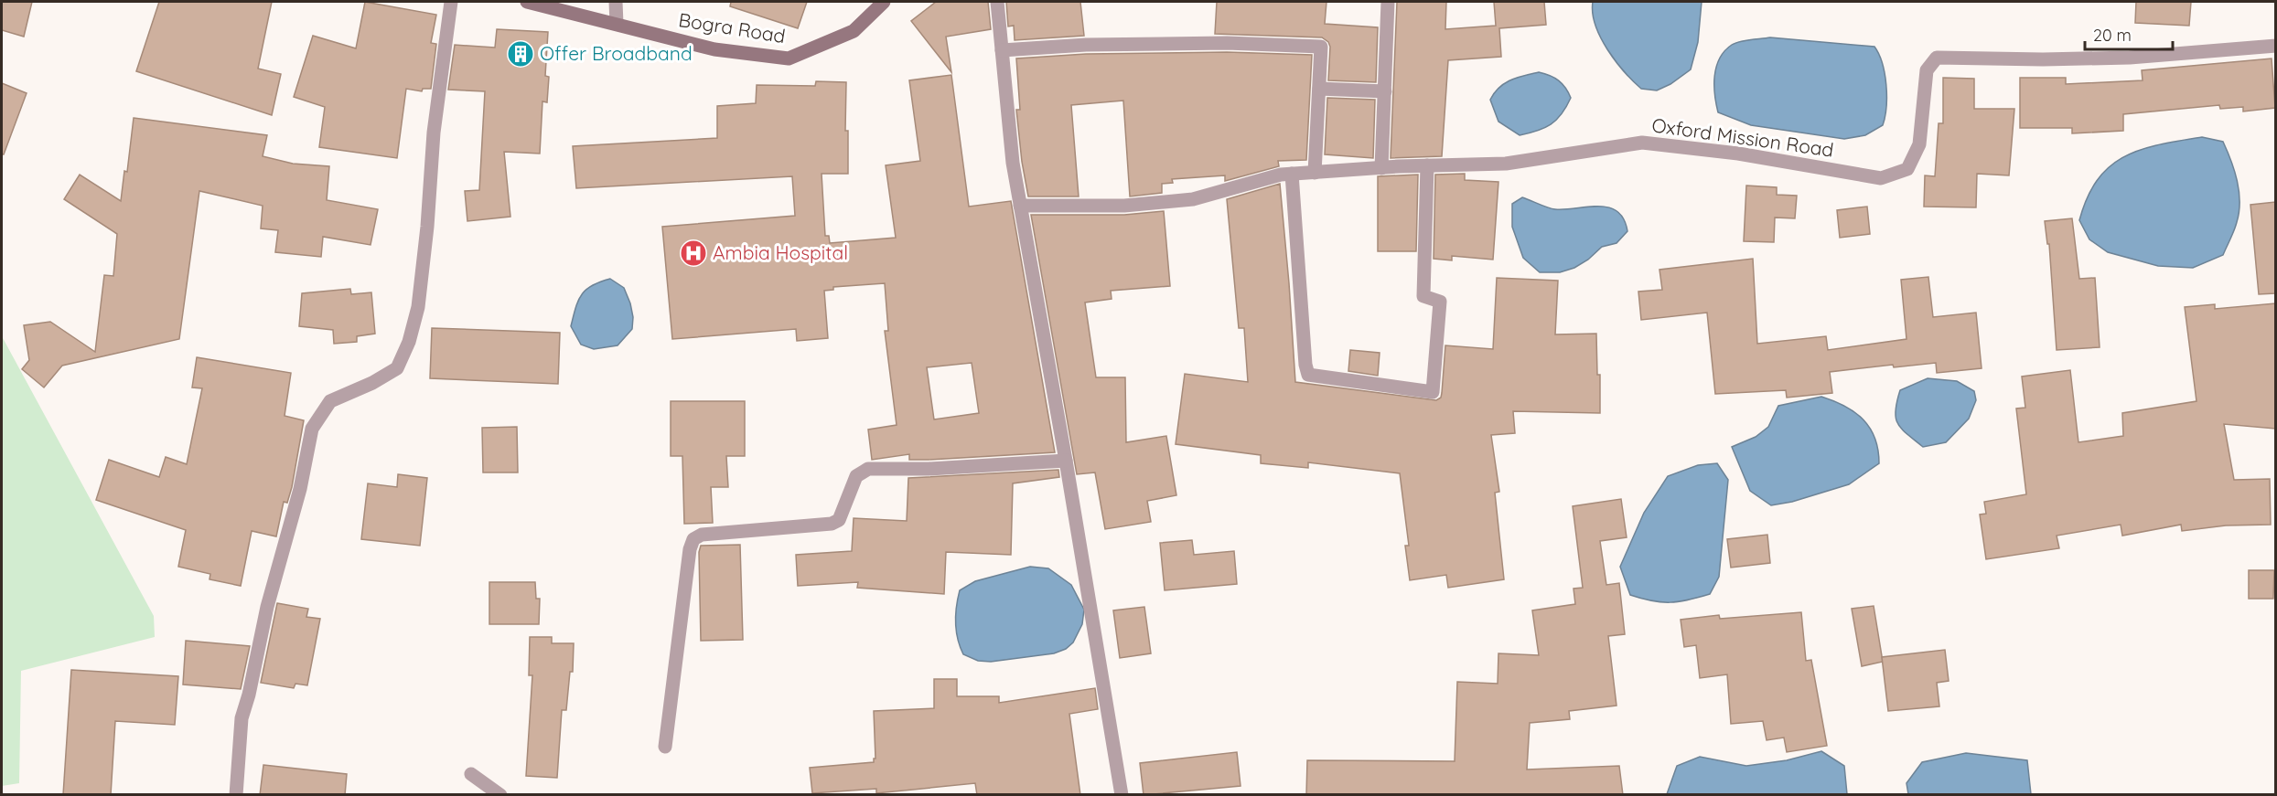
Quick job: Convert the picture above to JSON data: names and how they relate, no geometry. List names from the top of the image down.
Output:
{
  "streets": {
    "main road": ["Bogra Road"],
    "street": ["Oxford Mission Road"]
  },
  "places": {
    "building": ["Offer Broadband"],
    "hospital": ["Ambia Hospital"]
  },
  "scale_bar": "20 m"
}
